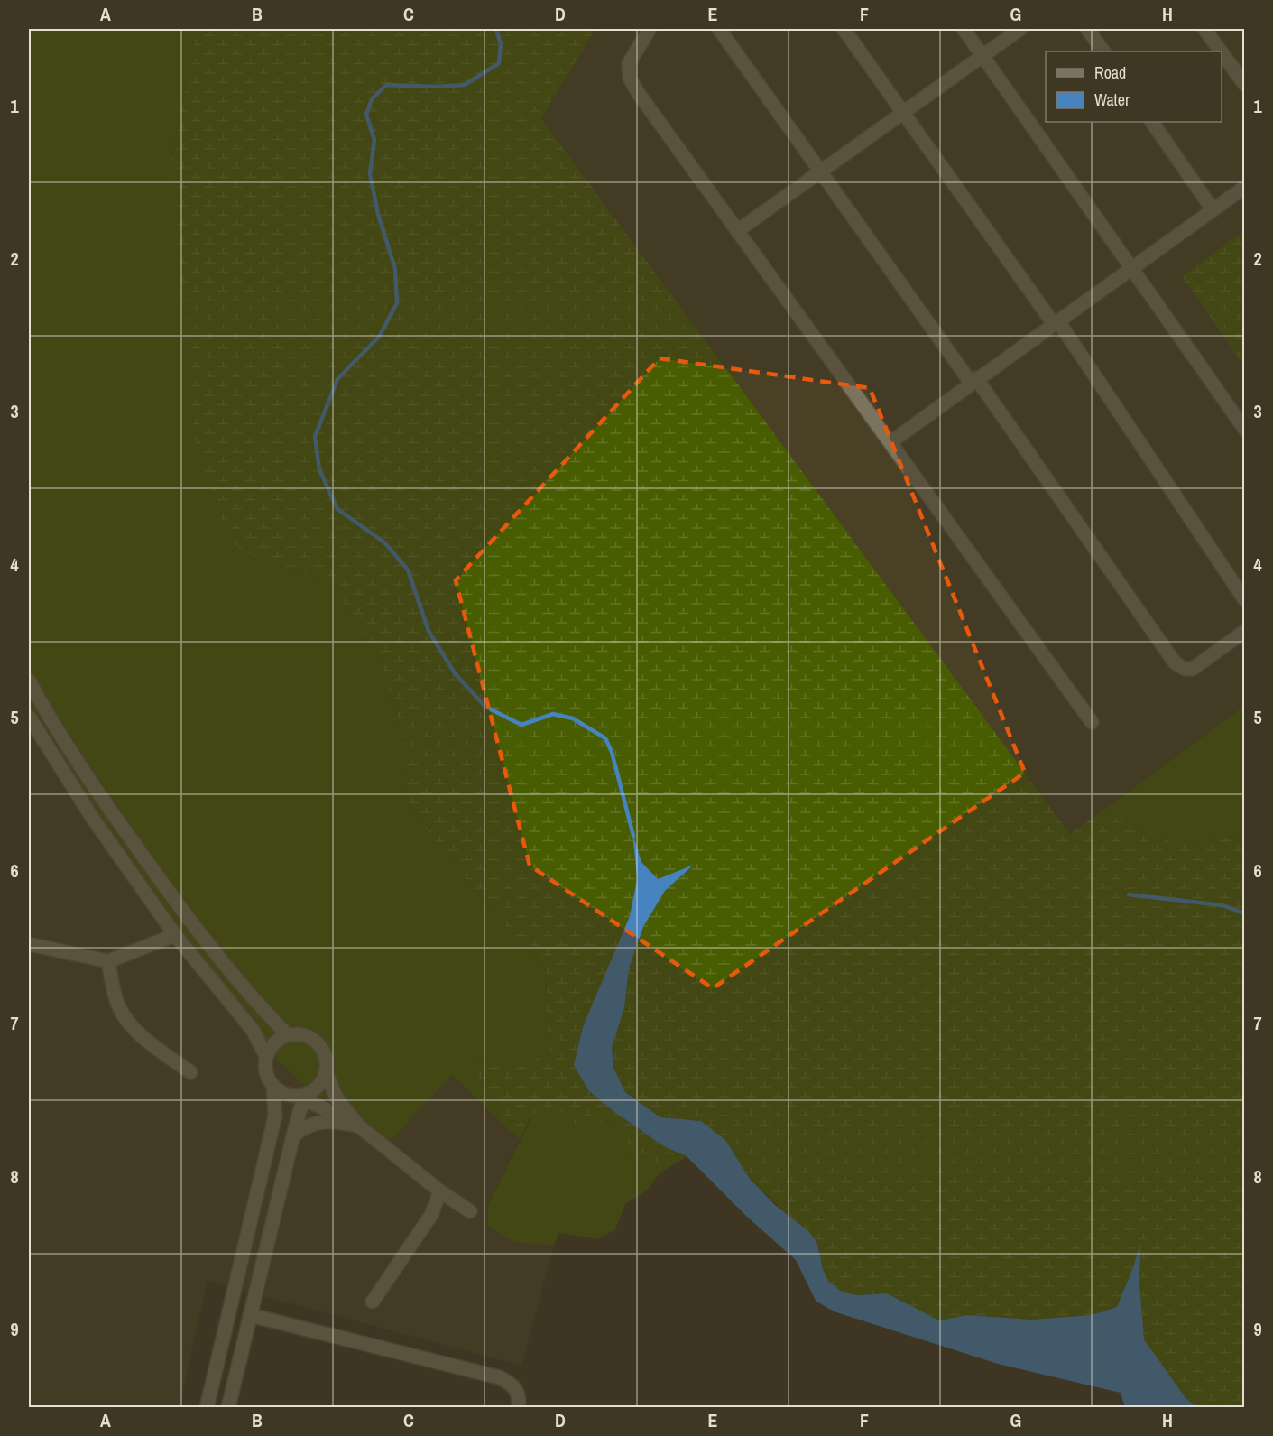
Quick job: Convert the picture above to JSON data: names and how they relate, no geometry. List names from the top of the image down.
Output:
{
  "legend": ["Road", "Water"],
  "grid": {
    "columns": [
      "A",
      "B",
      "C",
      "D",
      "E",
      "F",
      "G",
      "H"
    ],
    "rows": [
      "1",
      "2",
      "3",
      "4",
      "5",
      "6",
      "7",
      "8",
      "9"
    ]
  }
}
